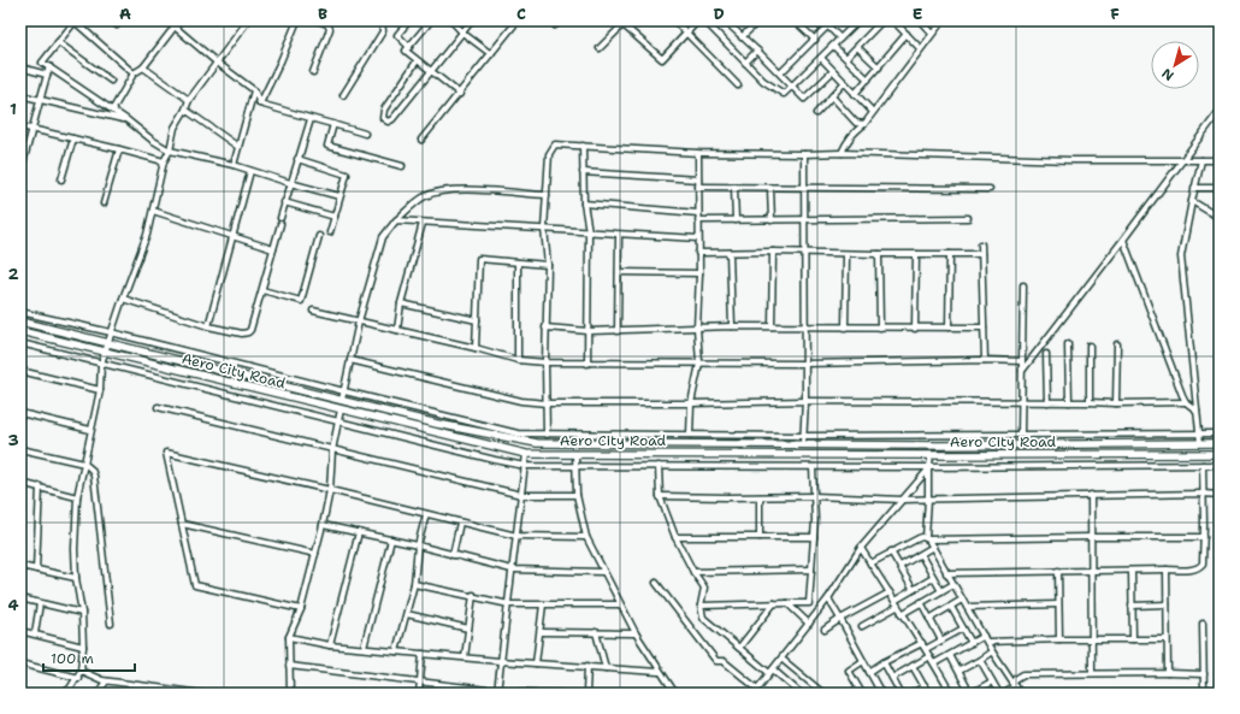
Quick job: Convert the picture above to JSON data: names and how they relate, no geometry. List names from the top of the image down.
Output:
{
  "streets": {
    "street": ["Aero City Road"]
  },
  "scale_bar": "100 m",
  "north": "bottom left",
  "grid": {
    "columns": [
      "A",
      "B",
      "C",
      "D",
      "E",
      "F"
    ],
    "rows": [
      "1",
      "2",
      "3",
      "4"
    ]
  }
}
